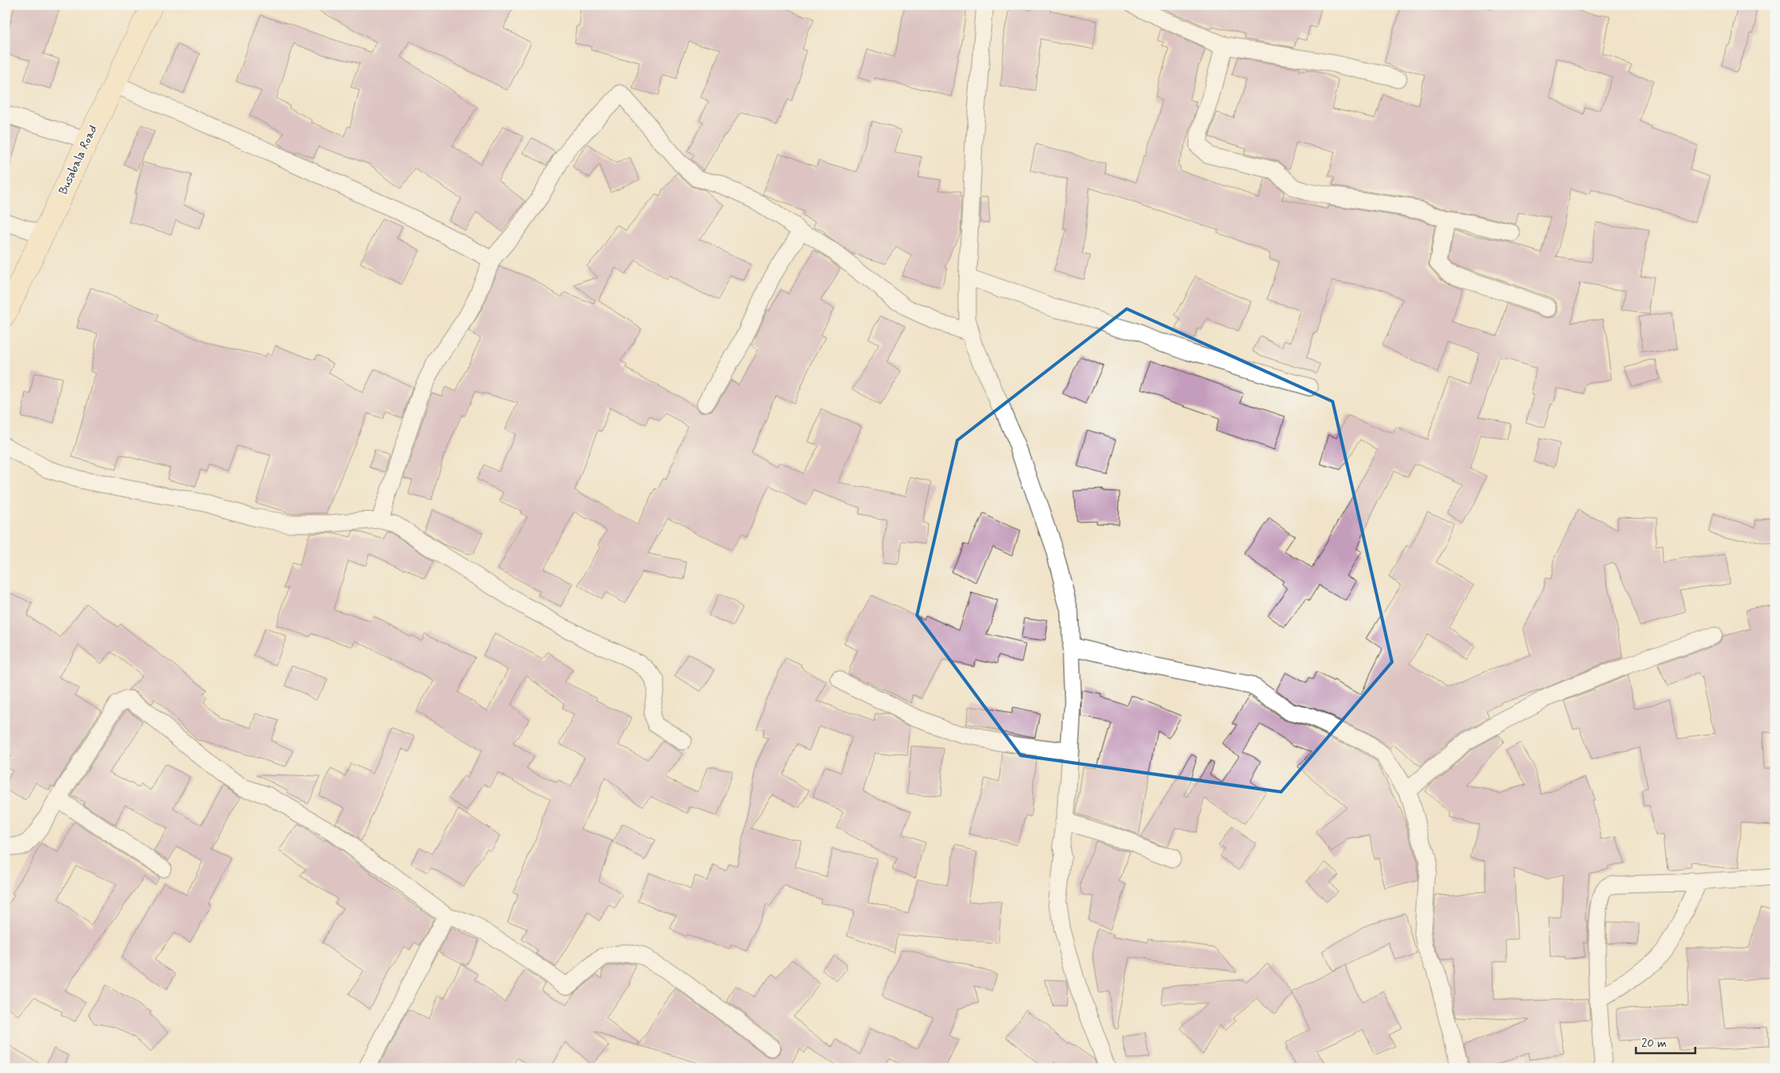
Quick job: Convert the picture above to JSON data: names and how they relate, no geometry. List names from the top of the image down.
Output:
{
  "streets": {
    "street": ["Busabala Road"]
  },
  "scale_bar": "20 m"
}
